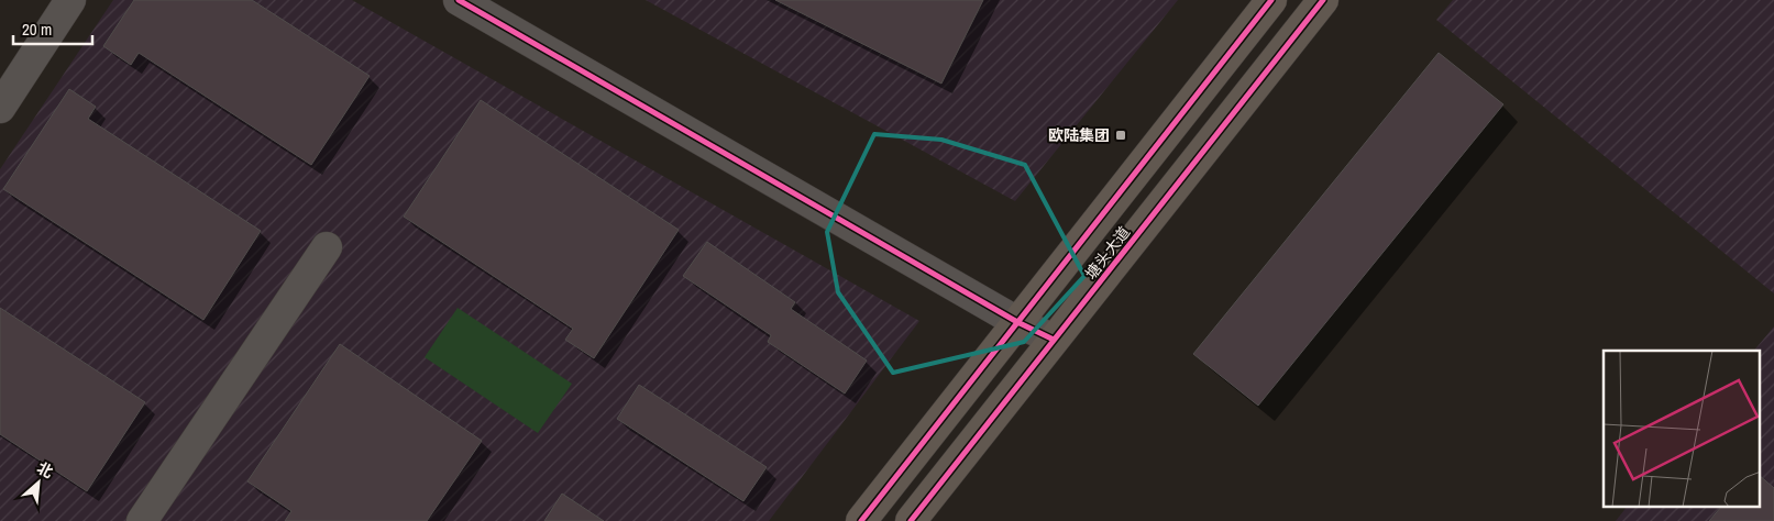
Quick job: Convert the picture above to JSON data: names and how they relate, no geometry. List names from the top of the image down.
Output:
{
  "streets": {
    "main road": ["塘头大道"]
  },
  "places": {
    "transit": ["欧陆集团"]
  },
  "scale_bar": "20 m",
  "north": "top right"
}
